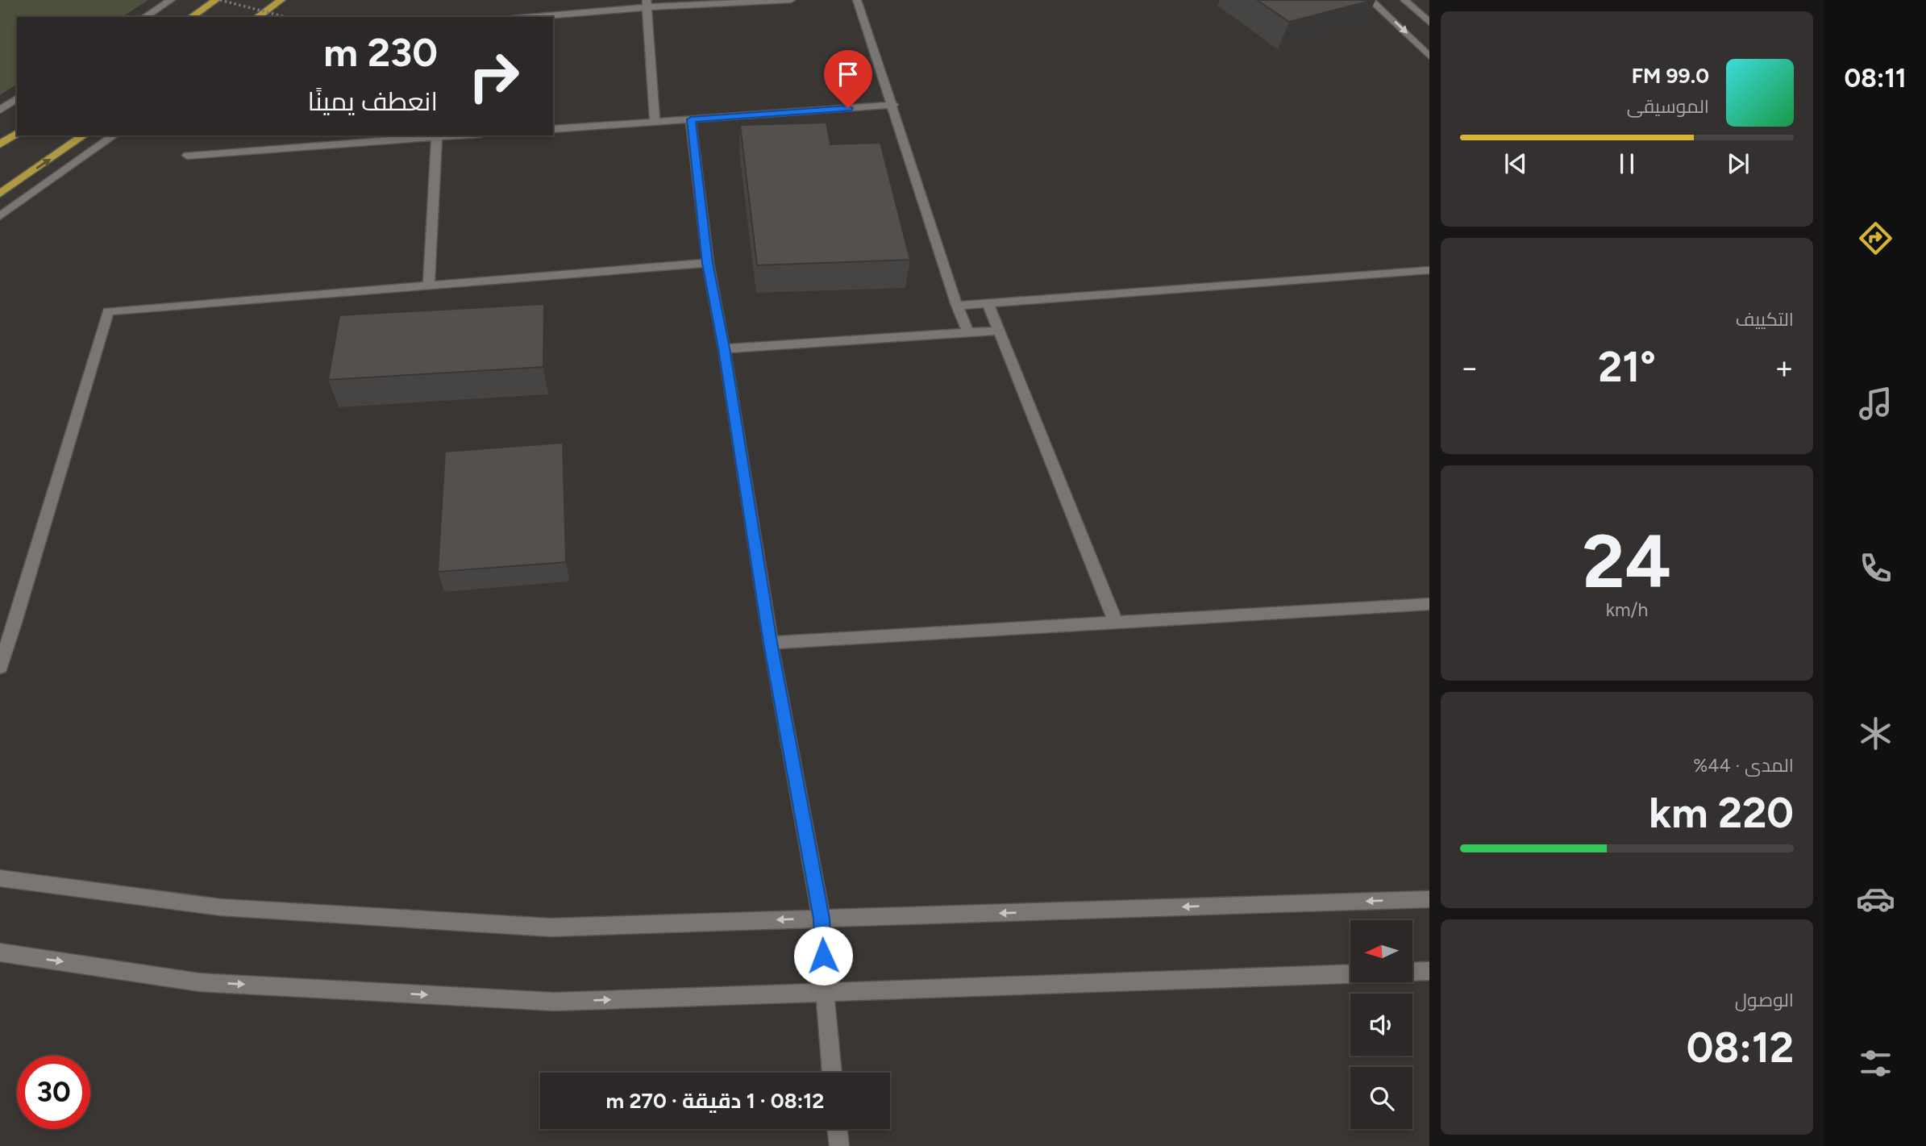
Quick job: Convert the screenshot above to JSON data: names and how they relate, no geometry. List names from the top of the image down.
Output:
{
  "north": "left",
  "page": {
    "tabs": "08:11",
    "turn": ["230 m", "انعطف يمينًا"],
    "song": ["99.0 FM", "الموسيقى"],
    "tile": [
      "التكييف",
      ["24", "km/h"],
      ["المدى · 44%", "220 km"],
      ["الوصول", "08:12"]
    ],
    "heat": ["−", "21°", "+"],
    "limit": "30",
    "trip": "08:12 · 1 دقيقة · 270 m"
  }
}
